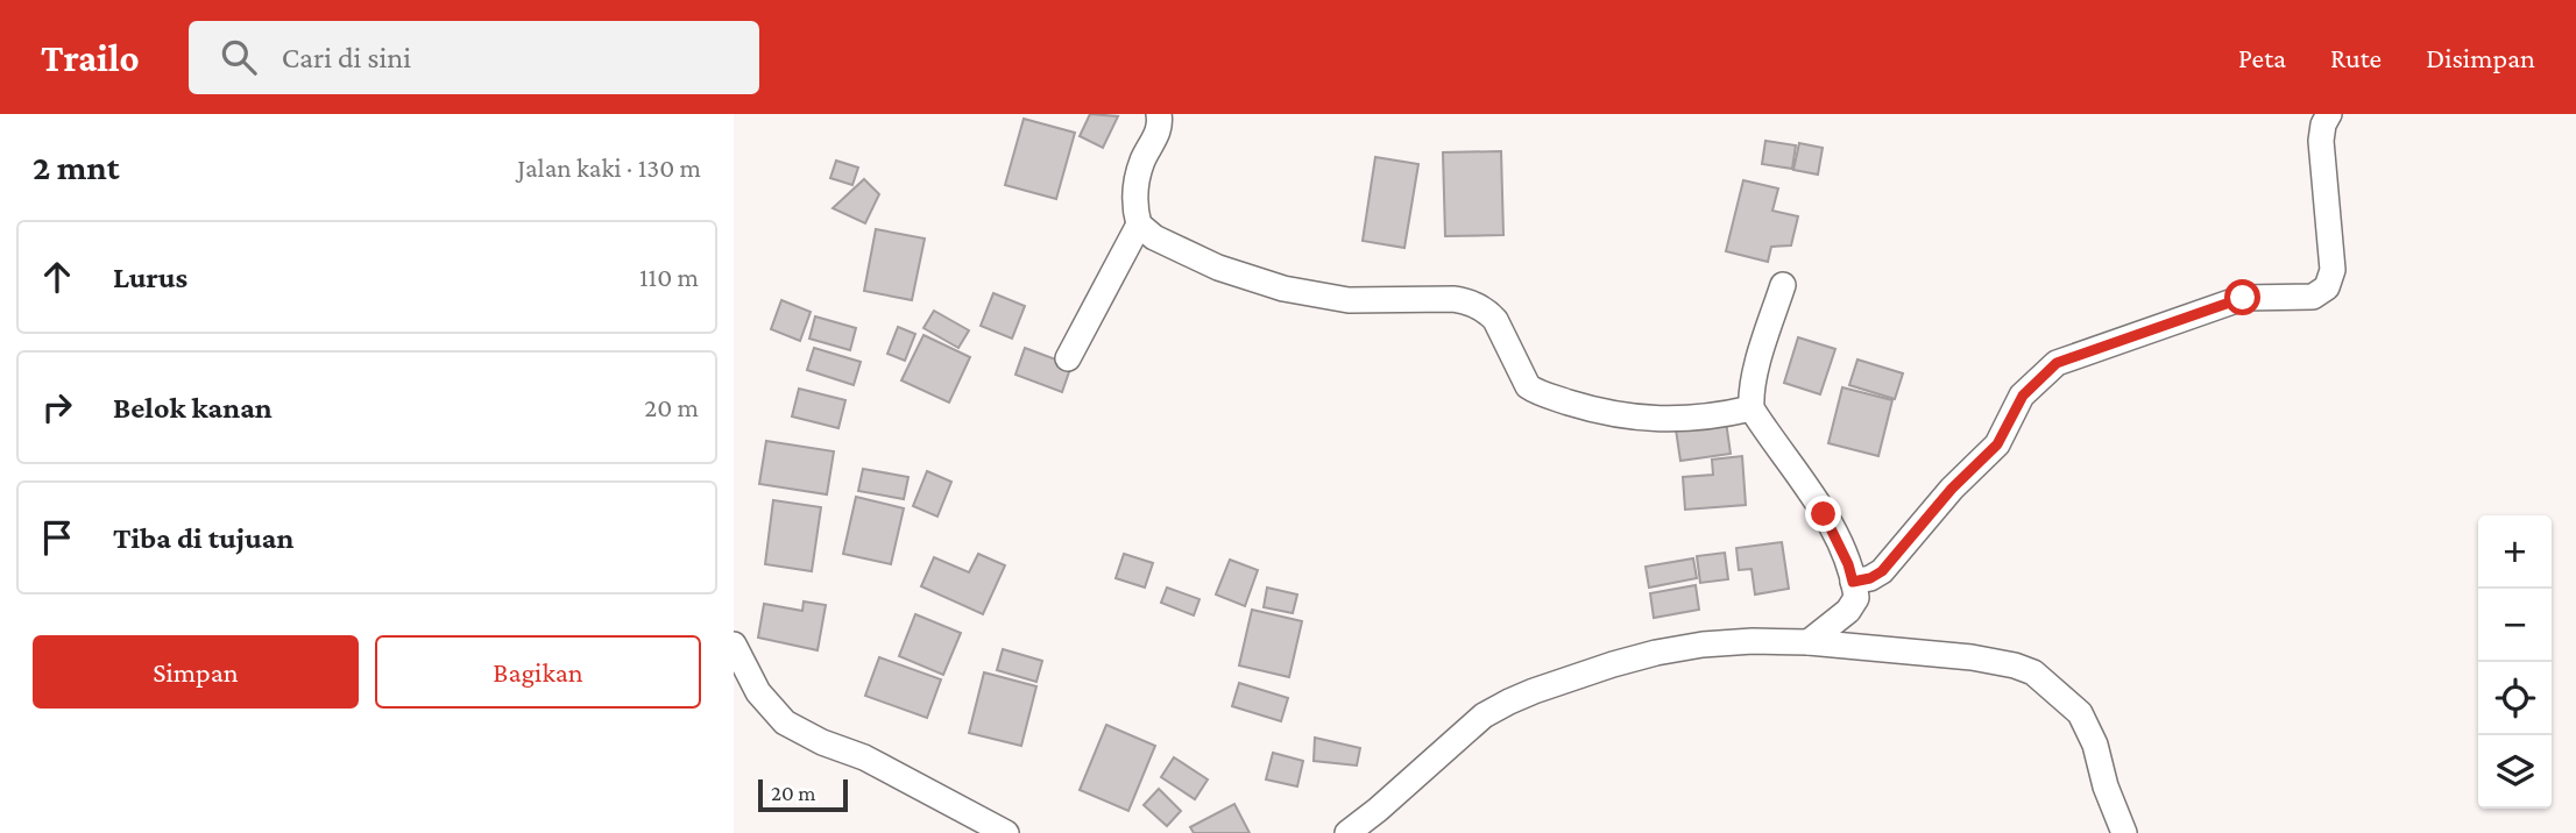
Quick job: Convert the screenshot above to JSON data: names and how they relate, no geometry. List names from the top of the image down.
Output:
{
  "scale_bar": "20 m",
  "page": {
    "header": "Trailo",
    "search": "Cari di sini",
    "nav": ["Peta", "Rute", "Disimpan"],
    "heading": ["2 mnt", "Jalan kaki · 130 m"],
    "list": [
      ["Lurus", "110 m"],
      ["Belok kanan", "20 m"],
      "Tiba di tujuan"
    ],
    "map_buttons": ["+", "−"],
    "buttons": ["Simpan", "Bagikan"],
    "scale": "20 m"
  }
}
